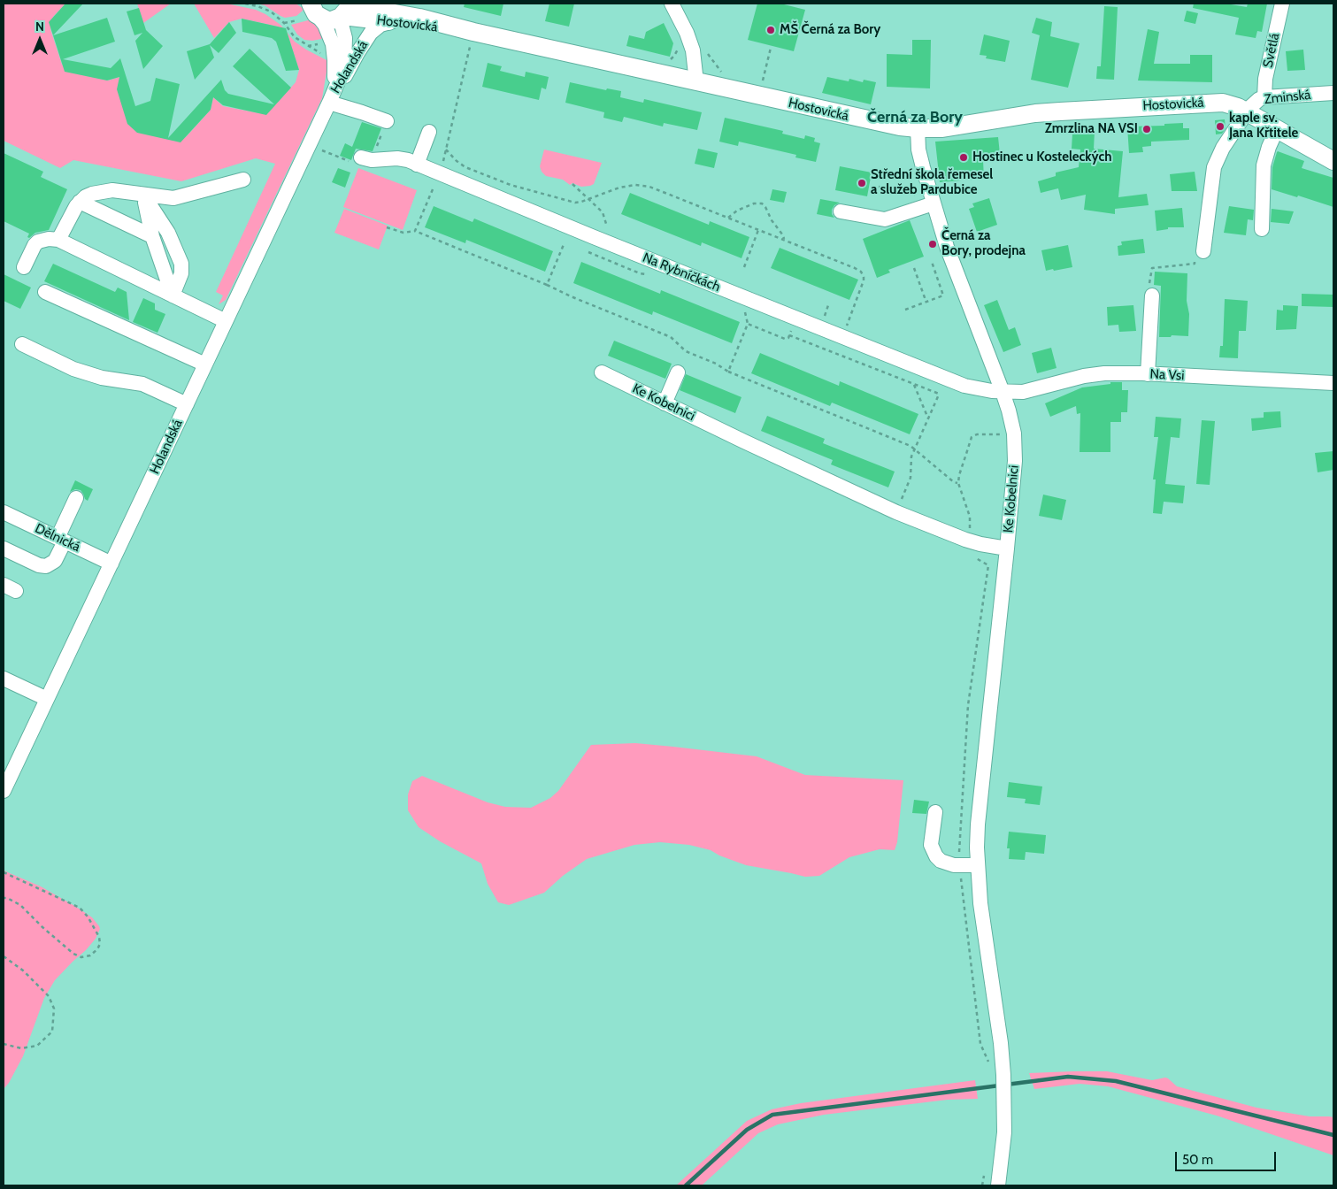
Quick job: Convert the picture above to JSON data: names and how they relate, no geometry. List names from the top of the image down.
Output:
{
  "streets": {
    "main road": ["Hostovická"],
    "street": [
      "Světlá",
      "Holandská",
      "Zminská",
      "Na Rybníčkách",
      "Na Vsi",
      "Ke Kobelnici",
      "Dělnická"
    ]
  },
  "crossings": [
    ["Hostovická", "Holandská"],
    ["Hostovická", "Zminská"],
    ["Hostovická", "Ke Kobelnici"],
    ["Světlá", "Zminská"],
    ["Holandská", "Dělnická"],
    ["Na Rybníčkách", "Na Vsi"],
    ["Na Rybníčkách", "Ke Kobelnici"],
    ["Na Vsi", "Ke Kobelnici"]
  ],
  "districts": ["Černá za Bory"],
  "places": [
    "MŠ Černá za Bory",
    "kaple sv. Jana Křtitele",
    "Zmrzlina NA VSI",
    "Hostinec u Kosteleckých",
    "Střední škola řemesel a služeb Pardubice",
    "Černá za Bory, prodejna"
  ],
  "scale_bar": "50 m",
  "north": "top"
}
